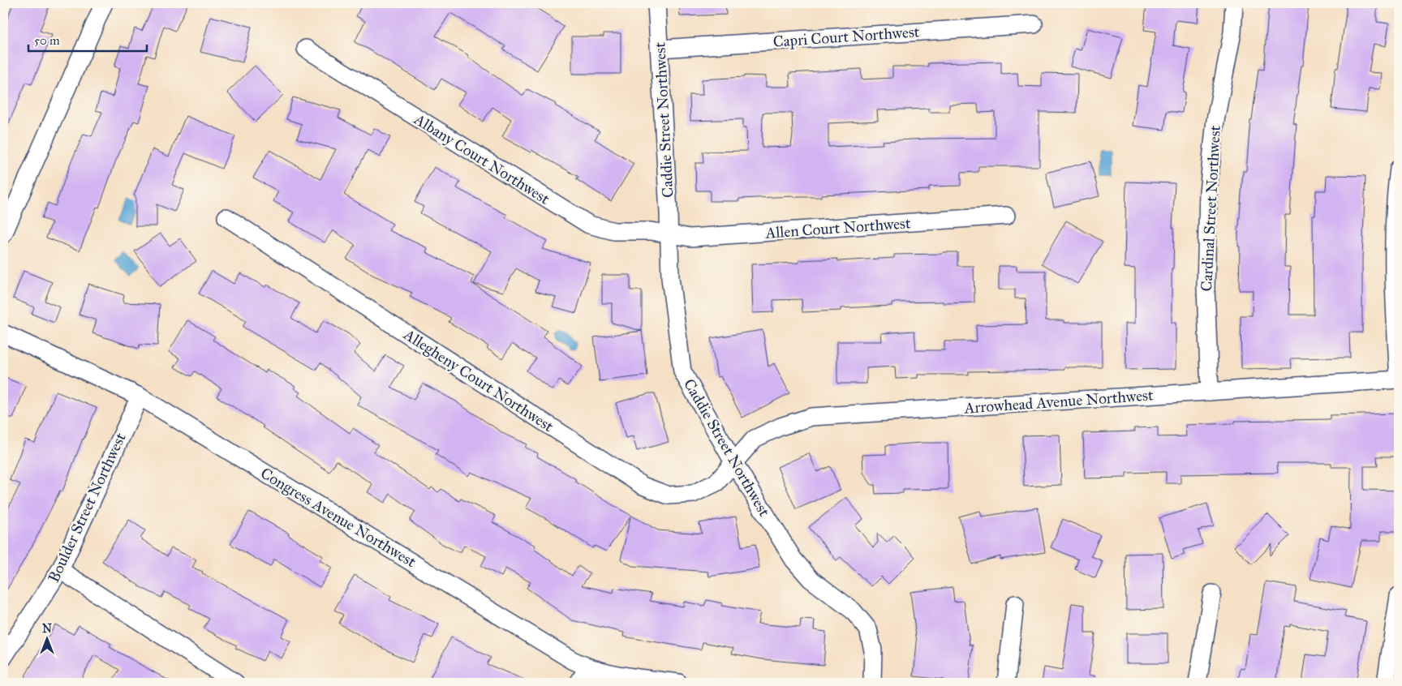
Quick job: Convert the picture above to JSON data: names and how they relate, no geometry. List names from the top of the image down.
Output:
{
  "streets": {
    "street": [
      "Capri Court Northwest",
      "Caddie Street Northwest",
      "Albany Court Northwest",
      "Cardinal Street Northwest",
      "Allen Court Northwest",
      "Allegheny Court Northwest",
      "Arrowhead Avenue Northwest",
      "Boulder Street Northwest",
      "Congress Avenue Northwest"
    ]
  },
  "crossings": [
    ["Capri Court Northwest", "Caddie Street Northwest"],
    ["Caddie Street Northwest", "Albany Court Northwest"],
    ["Caddie Street Northwest", "Allen Court Northwest"],
    ["Caddie Street Northwest", "Allegheny Court Northwest"],
    ["Caddie Street Northwest", "Arrowhead Avenue Northwest"],
    ["Albany Court Northwest", "Allen Court Northwest"],
    ["Cardinal Street Northwest", "Arrowhead Avenue Northwest"],
    ["Allegheny Court Northwest", "Arrowhead Avenue Northwest"],
    ["Boulder Street Northwest", "Congress Avenue Northwest"]
  ],
  "scale_bar": "50 m",
  "north": "top"
}
